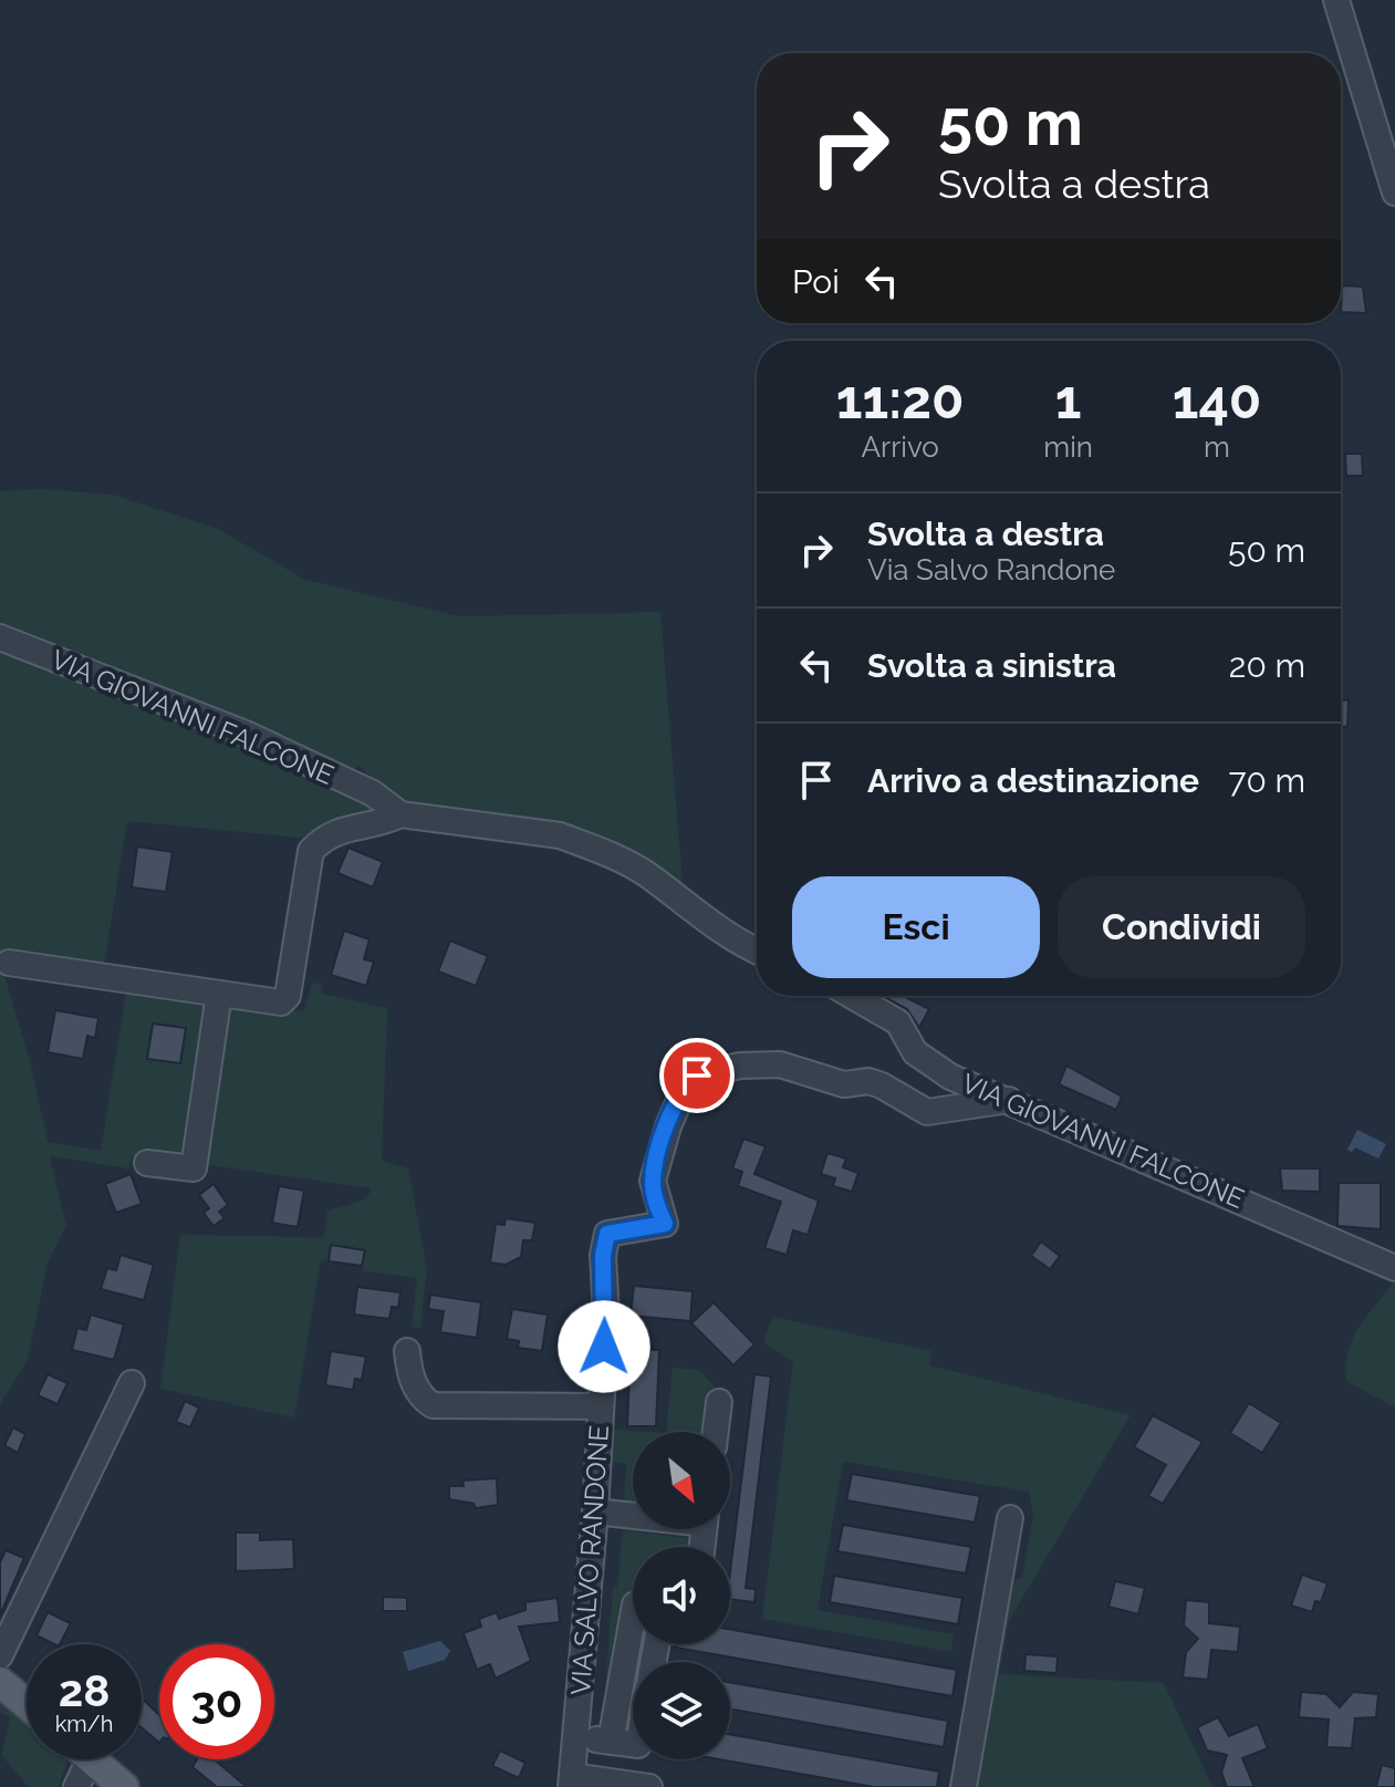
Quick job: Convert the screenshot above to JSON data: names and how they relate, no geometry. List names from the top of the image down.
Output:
{
  "streets": {
    "street": ["VIA GIOVANNI FALCONE", "VIA SALVO RANDONE"]
  },
  "crossings": [
    ["VIA GIOVANNI FALCONE", "VIA SALVO RANDONE"]
  ],
  "north": "bottom right",
  "page": {
    "turn": ["50 m", "Svolta a destra"],
    "then": "Poi",
    "eta": [
      "11:20",
      "Arrivo",
      "1",
      "min",
      "140",
      "m"
    ],
    "list": [
      {
        "name": "Svolta a destra",
        "note": "Via Salvo Randone",
        "value": "50 m"
      },
      {
        "name": "Svolta a sinistra",
        "value": "20 m"
      },
      {
        "name": "Arrivo a destinazione",
        "value": "70 m"
      }
    ],
    "buttons": ["Esci", "Condividi"],
    "speed": "28 km/h",
    "limit": "30"
  }
}
